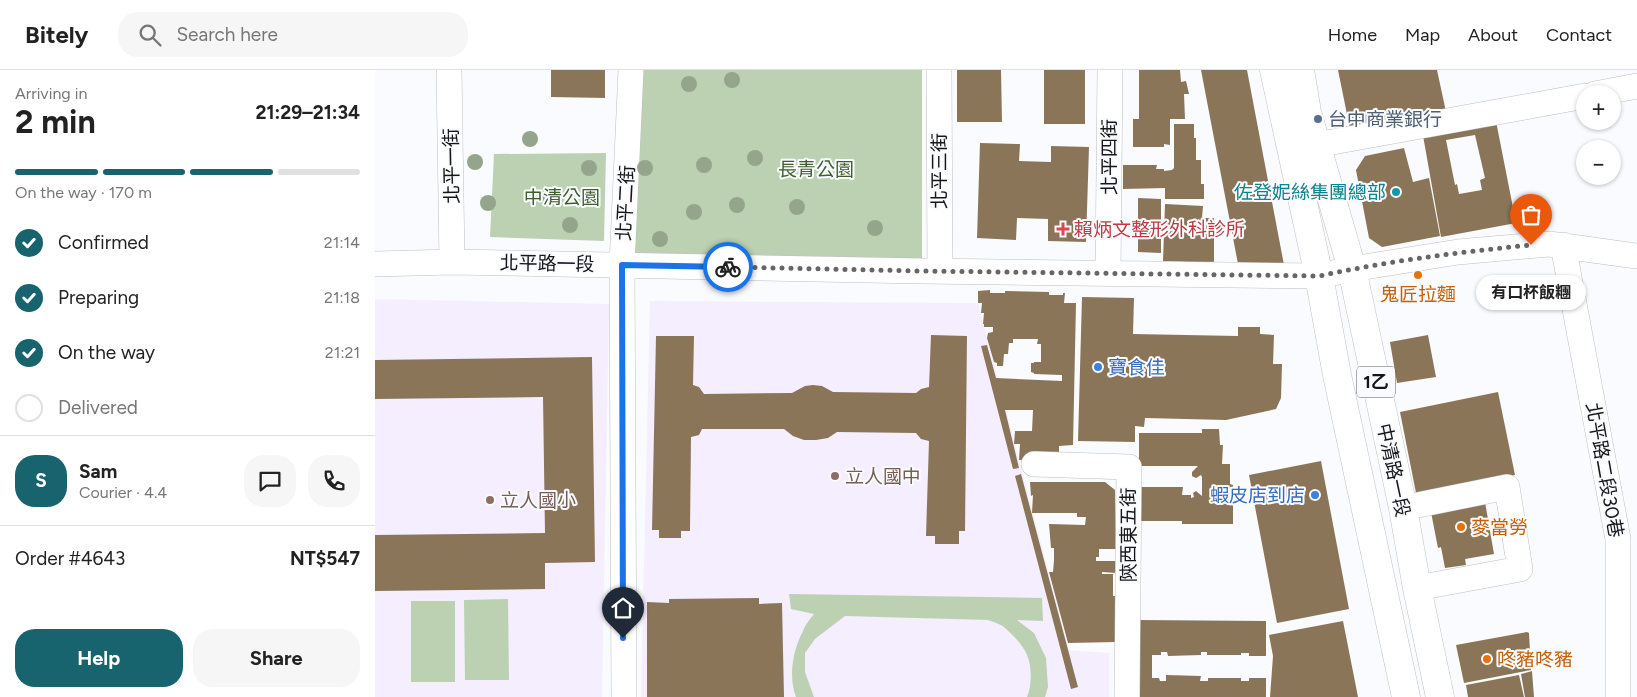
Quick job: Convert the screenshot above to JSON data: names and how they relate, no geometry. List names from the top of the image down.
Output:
{
  "streets": {
    "main road": ["1乙", "中清路一段"],
    "street": [
      "北平四街",
      "北平一街",
      "北平三街",
      "北平二街",
      "北平路一段",
      "北平路二段30巷",
      "陝西東五街"
    ]
  },
  "crossings": [
    ["北平四街", "北平路一段"],
    ["北平一街", "北平路一段"],
    ["北平三街", "北平路一段"],
    ["北平二街", "北平路一段"],
    ["北平路一段", "中清路一段"],
    ["北平路一段", "北平路二段30巷"]
  ],
  "parks": ["長青公園", "中清公園"],
  "places": {
    "other": [
      "台中商業銀行",
      "佐登妮絲集團總部",
      "有口杯飯糰",
      "鬼匠拉麵",
      "寶食佳",
      "立人國中",
      "蝦皮店到店",
      "立人國小",
      "麥當勞",
      "咚豬咚豬"
    ],
    "health": ["賴炳文整形外科診所"]
  },
  "page": {
    "header": "Bitely",
    "search": "Search here",
    "nav": [
      "Home",
      "Map",
      "About",
      "Contact"
    ],
    "heading": ["2 min", "Arriving in", "21:29–21:34"],
    "panel": [
      "Sam",
      "Courier · 4.4",
      "Order #4643",
      "NT$547"
    ],
    "map_buttons": ["+", "−"],
    "bar": "On the way · 170 m",
    "list": [
      ["Confirmed", "21:14"],
      ["Preparing", "21:18"],
      ["On the way", "21:21"],
      "Delivered"
    ],
    "bubble": "有口杯飯糰",
    "round": "S",
    "buttons": ["Help", "Share"]
  }
}
